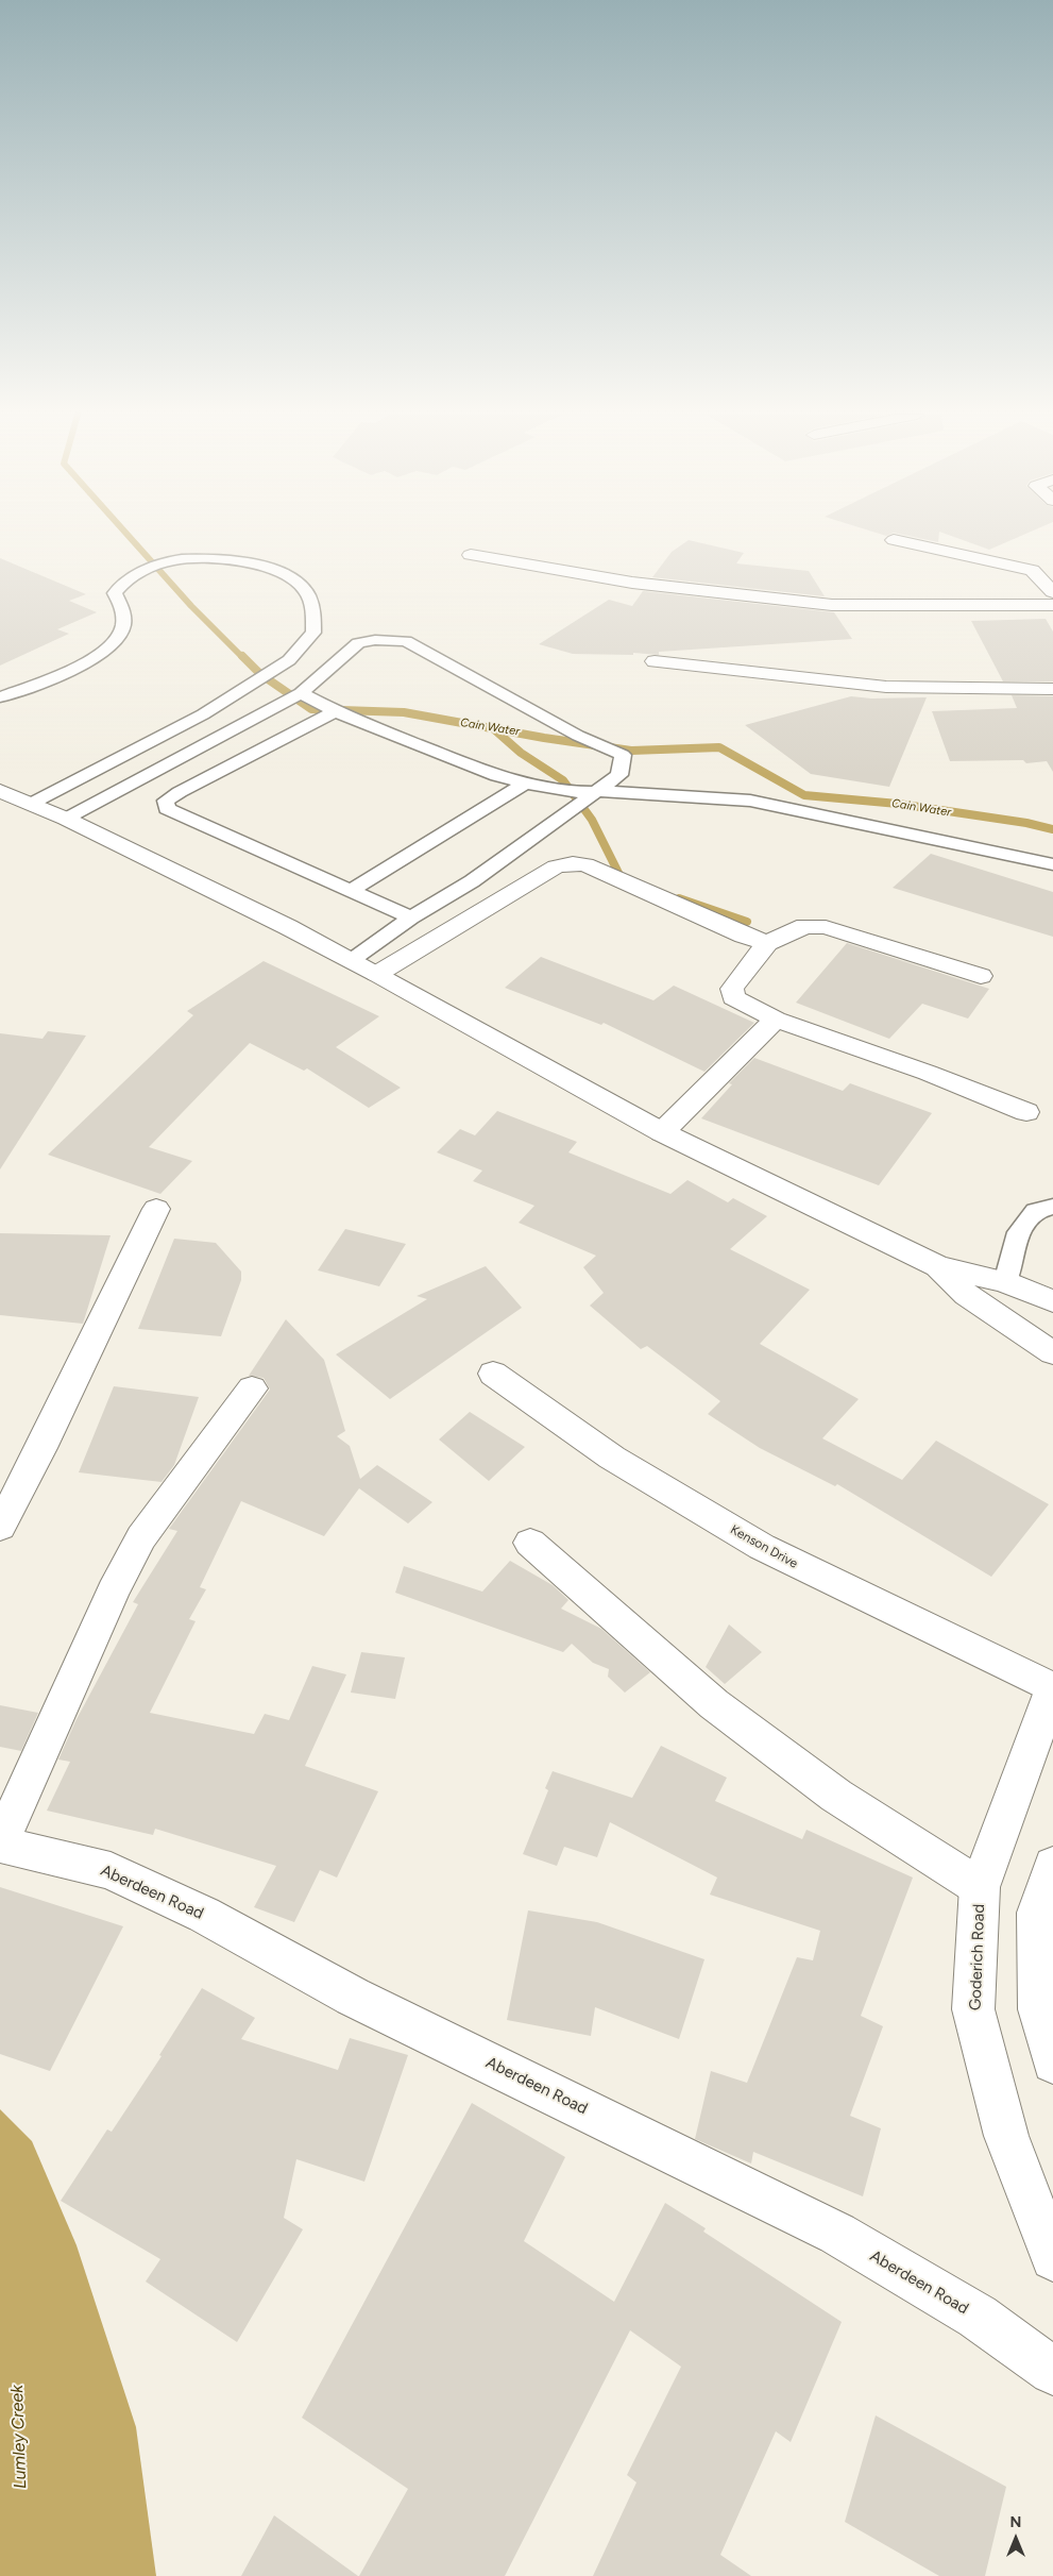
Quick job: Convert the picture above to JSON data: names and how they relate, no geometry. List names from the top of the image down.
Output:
{
  "streets": {
    "street": ["Kenson Drive", "Aberdeen Road", "Goderich Road"]
  },
  "crossings": [
    ["Kenson Drive", "Goderich Road"]
  ],
  "water": ["Cain Water", "Lumley Creek"],
  "north": "top"
}
